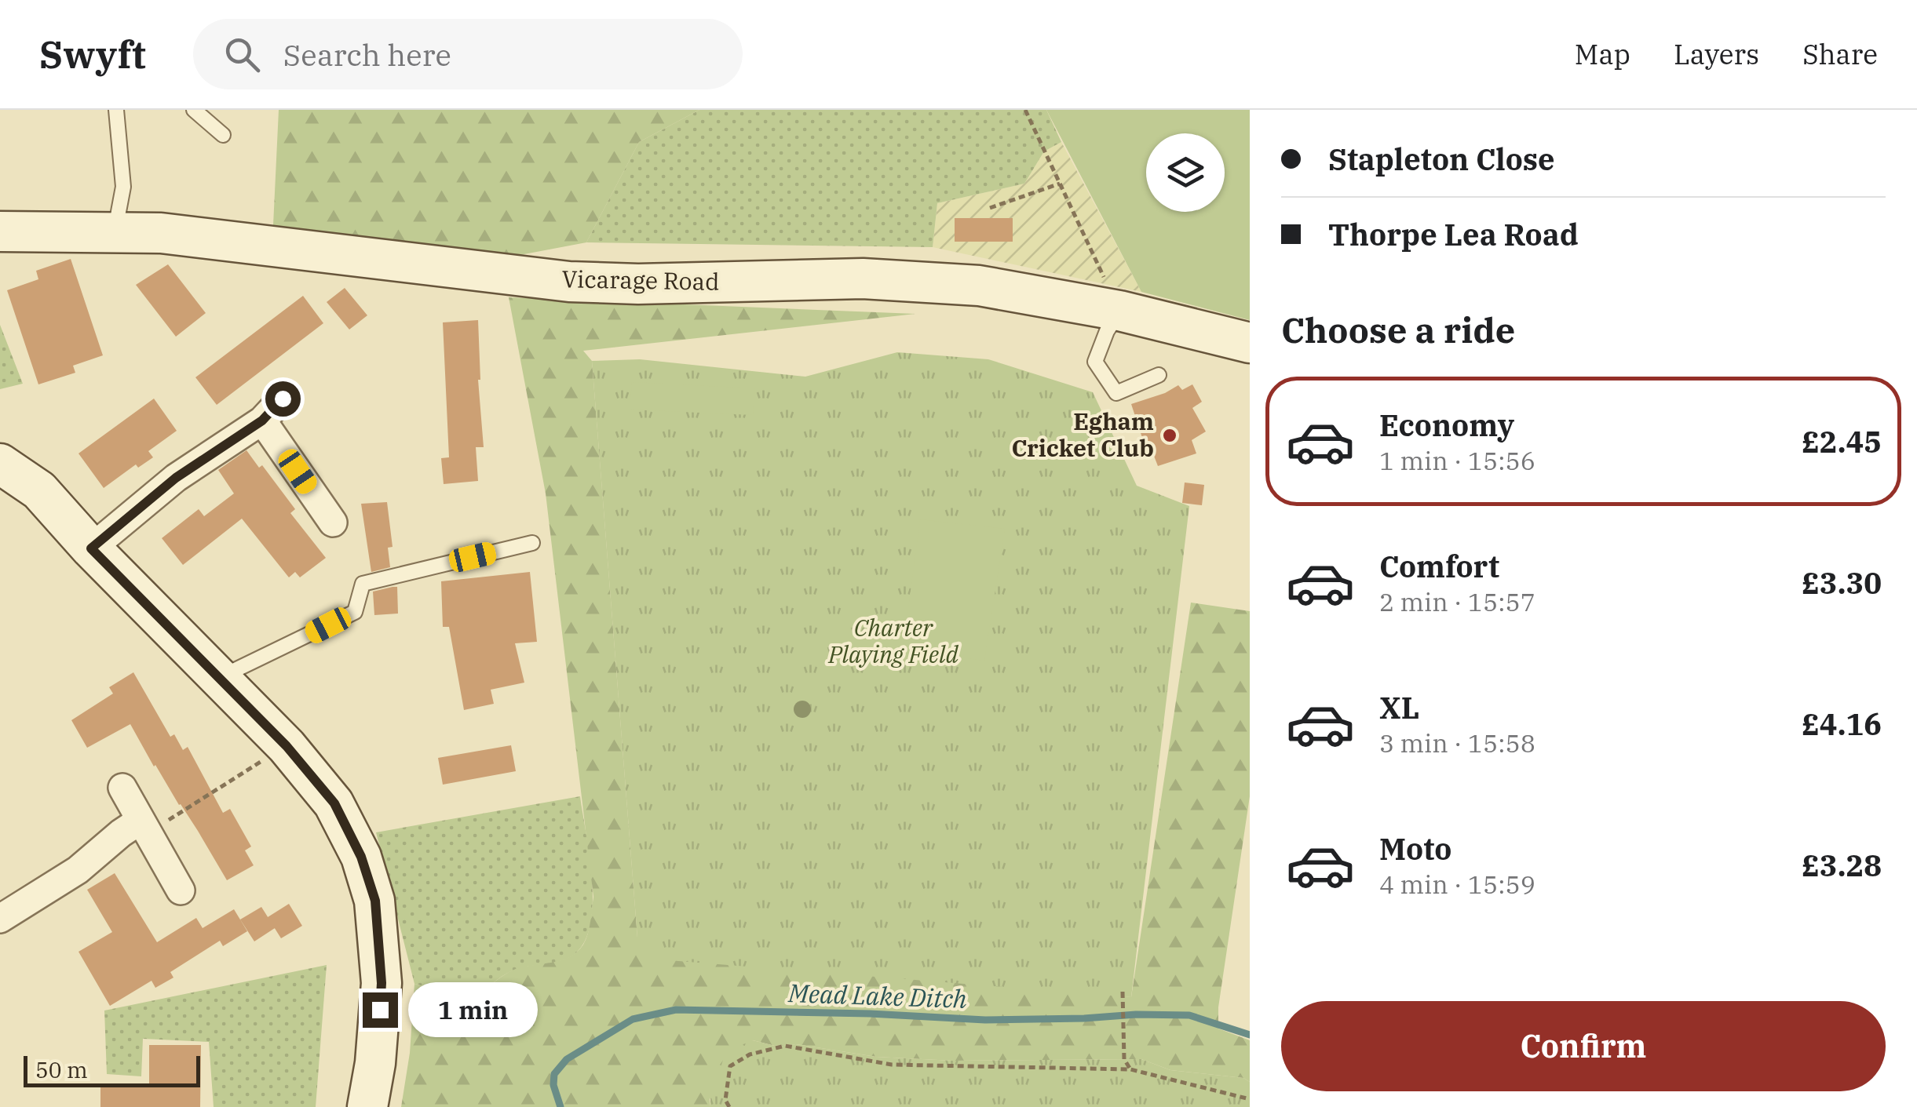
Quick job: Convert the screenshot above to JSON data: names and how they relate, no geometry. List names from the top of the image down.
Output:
{
  "streets": {
    "main road": ["Vicarage Road"]
  },
  "water": ["Mead Lake Ditch"],
  "parks": ["Charter Playing Field"],
  "places": ["Egham Cricket Club"],
  "scale_bar": "50 m",
  "page": {
    "header": "Swyft",
    "search": "Search here",
    "nav": ["Map", "Layers", "Share"],
    "banner": ["Stapleton Close", "Thorpe Lea Road"],
    "heading": "Choose a ride",
    "list": [
      {
        "name": "Economy",
        "note": "1 min · 15:56",
        "value": "£2.45"
      },
      {
        "name": "Comfort",
        "note": "2 min · 15:57",
        "value": "£3.30"
      },
      {
        "name": "XL",
        "note": "3 min · 15:58",
        "value": "£4.16"
      },
      {
        "name": "Moto",
        "note": "4 min · 15:59",
        "value": "£3.28"
      }
    ],
    "bubble": "1 min",
    "buttons": "Confirm",
    "scale": "50 m"
  }
}
